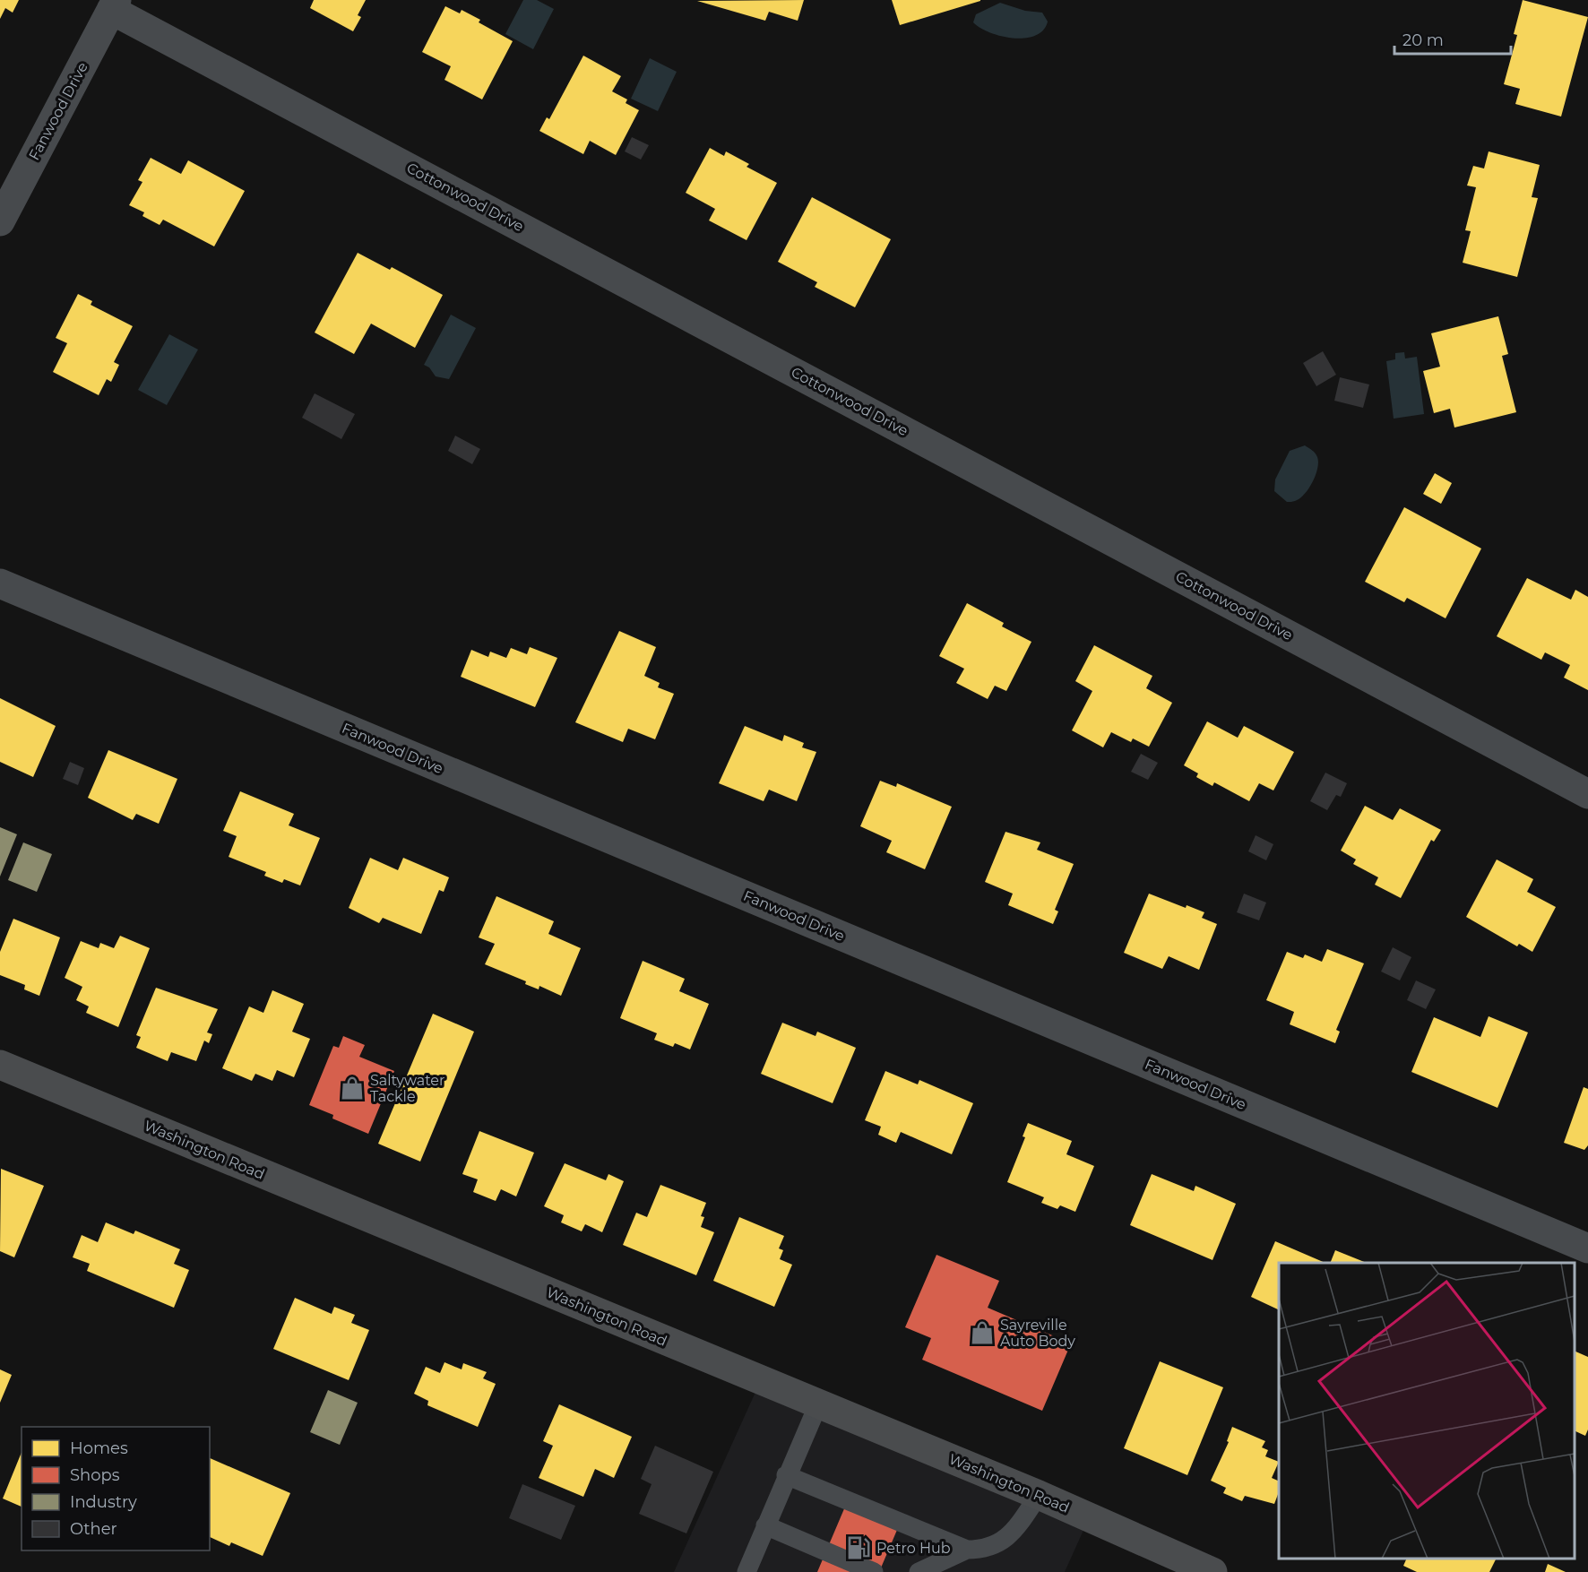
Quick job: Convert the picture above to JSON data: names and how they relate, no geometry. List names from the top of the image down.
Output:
{
  "streets": {
    "main road": ["Washington Road"],
    "street": ["Fanwood Drive", "Cottonwood Drive"]
  },
  "crossings": [
    ["Fanwood Drive", "Cottonwood Drive"]
  ],
  "places": {
    "shop": ["Saltywater Tackle", "Sayreville Auto Body"],
    "fuel station": ["Petro Hub"]
  },
  "legend": [
    "Homes",
    "Shops",
    "Industry",
    "Other"
  ],
  "scale_bar": "20 m"
}
